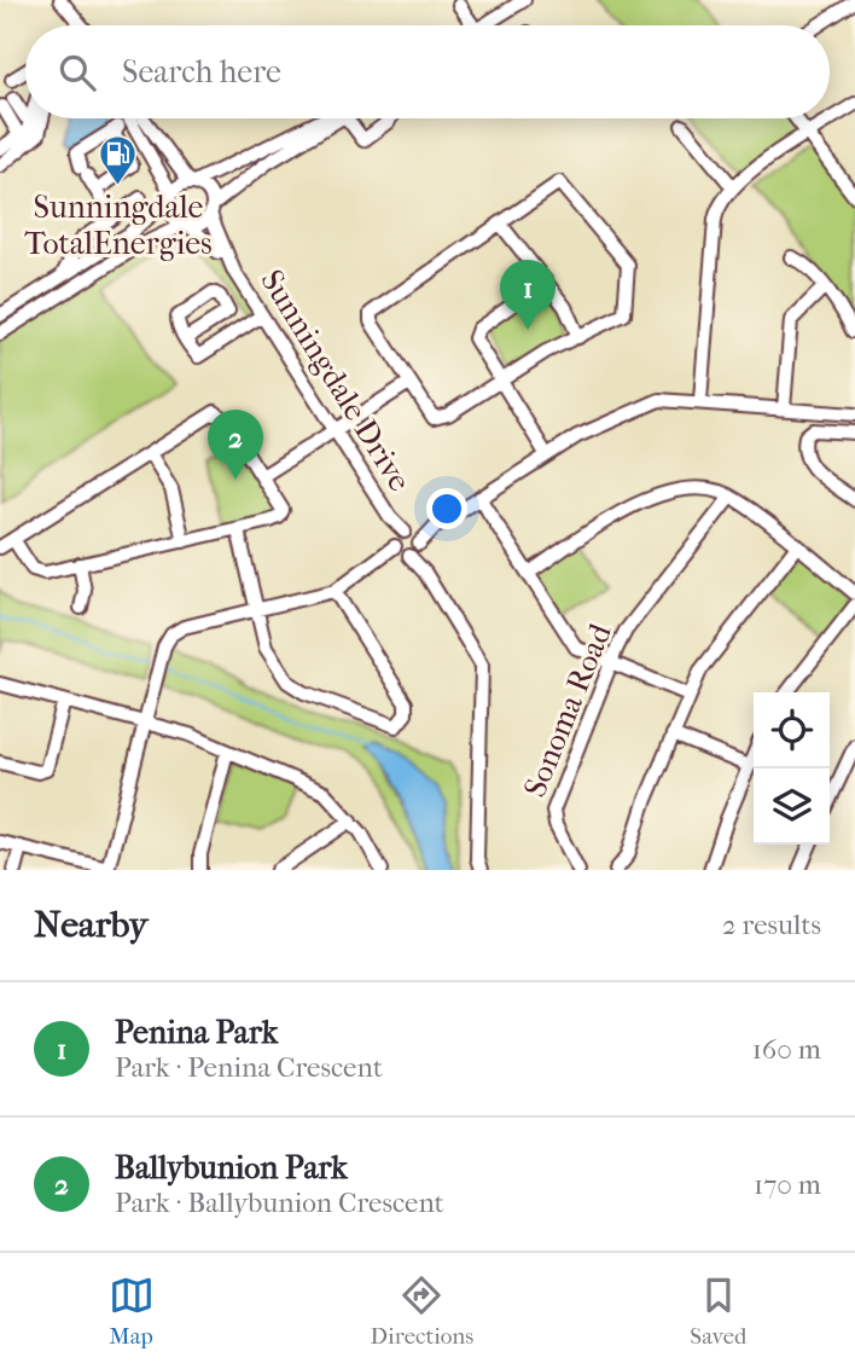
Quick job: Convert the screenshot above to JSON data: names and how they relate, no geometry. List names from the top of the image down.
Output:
{
  "streets": {
    "street": ["Sunningdale Drive", "Sonoma Road"]
  },
  "places": {
    "fuel station": ["Sunningdale TotalEnergies"]
  },
  "page": {
    "search": "Search here",
    "pins": ["1", "2"],
    "heading": ["Nearby", "2 results"],
    "list": [
      {
        "mark": "1",
        "name": "Penina Park",
        "note": "Park · Penina Crescent",
        "value": "160 m"
      },
      {
        "mark": "2",
        "name": "Ballybunion Park",
        "note": "Park · Ballybunion Crescent",
        "value": "170 m"
      }
    ],
    "nav": ["Map", "Directions", "Saved"]
  }
}
